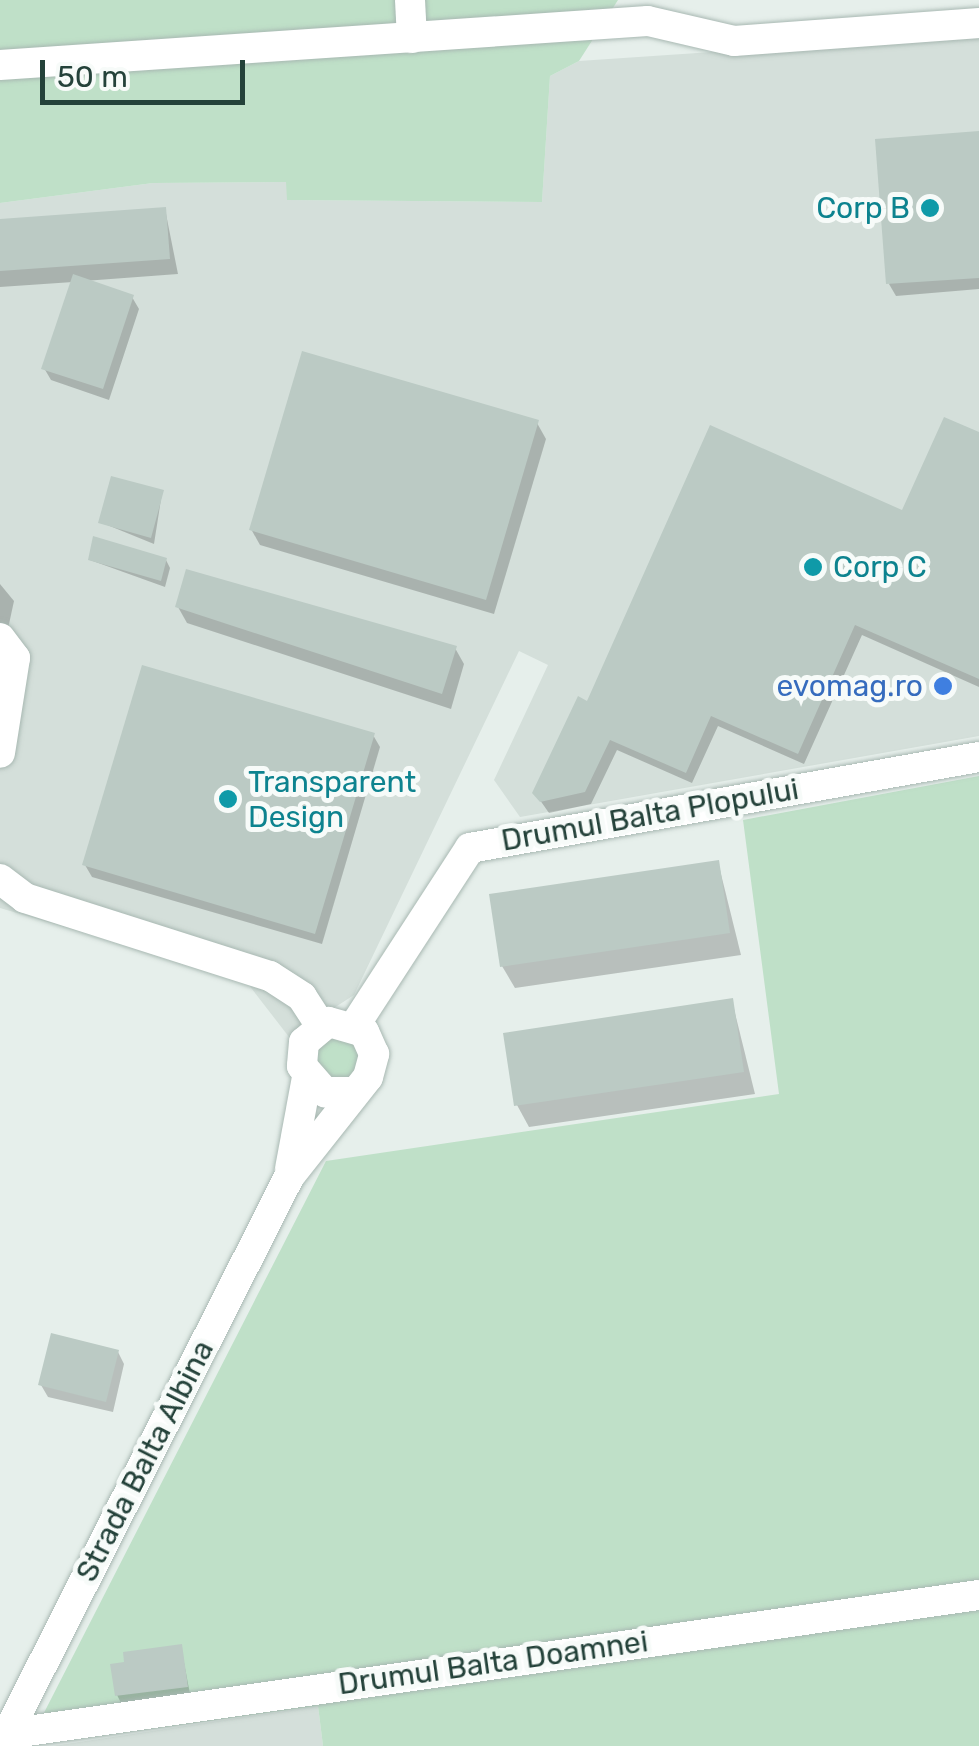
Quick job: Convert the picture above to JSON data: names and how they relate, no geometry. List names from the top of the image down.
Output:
{
  "streets": {
    "street": ["Drumul Balta Plopului", "Strada Balta Albina", "Drumul Balta Doamnei"]
  },
  "crossings": [
    ["Drumul Balta Plopului", "Strada Balta Albina"],
    ["Strada Balta Albina", "Drumul Balta Doamnei"]
  ],
  "places": [
    "Corp B",
    "Corp C",
    "evomag.ro",
    "Transparent Design"
  ],
  "scale_bar": "50 m"
}
